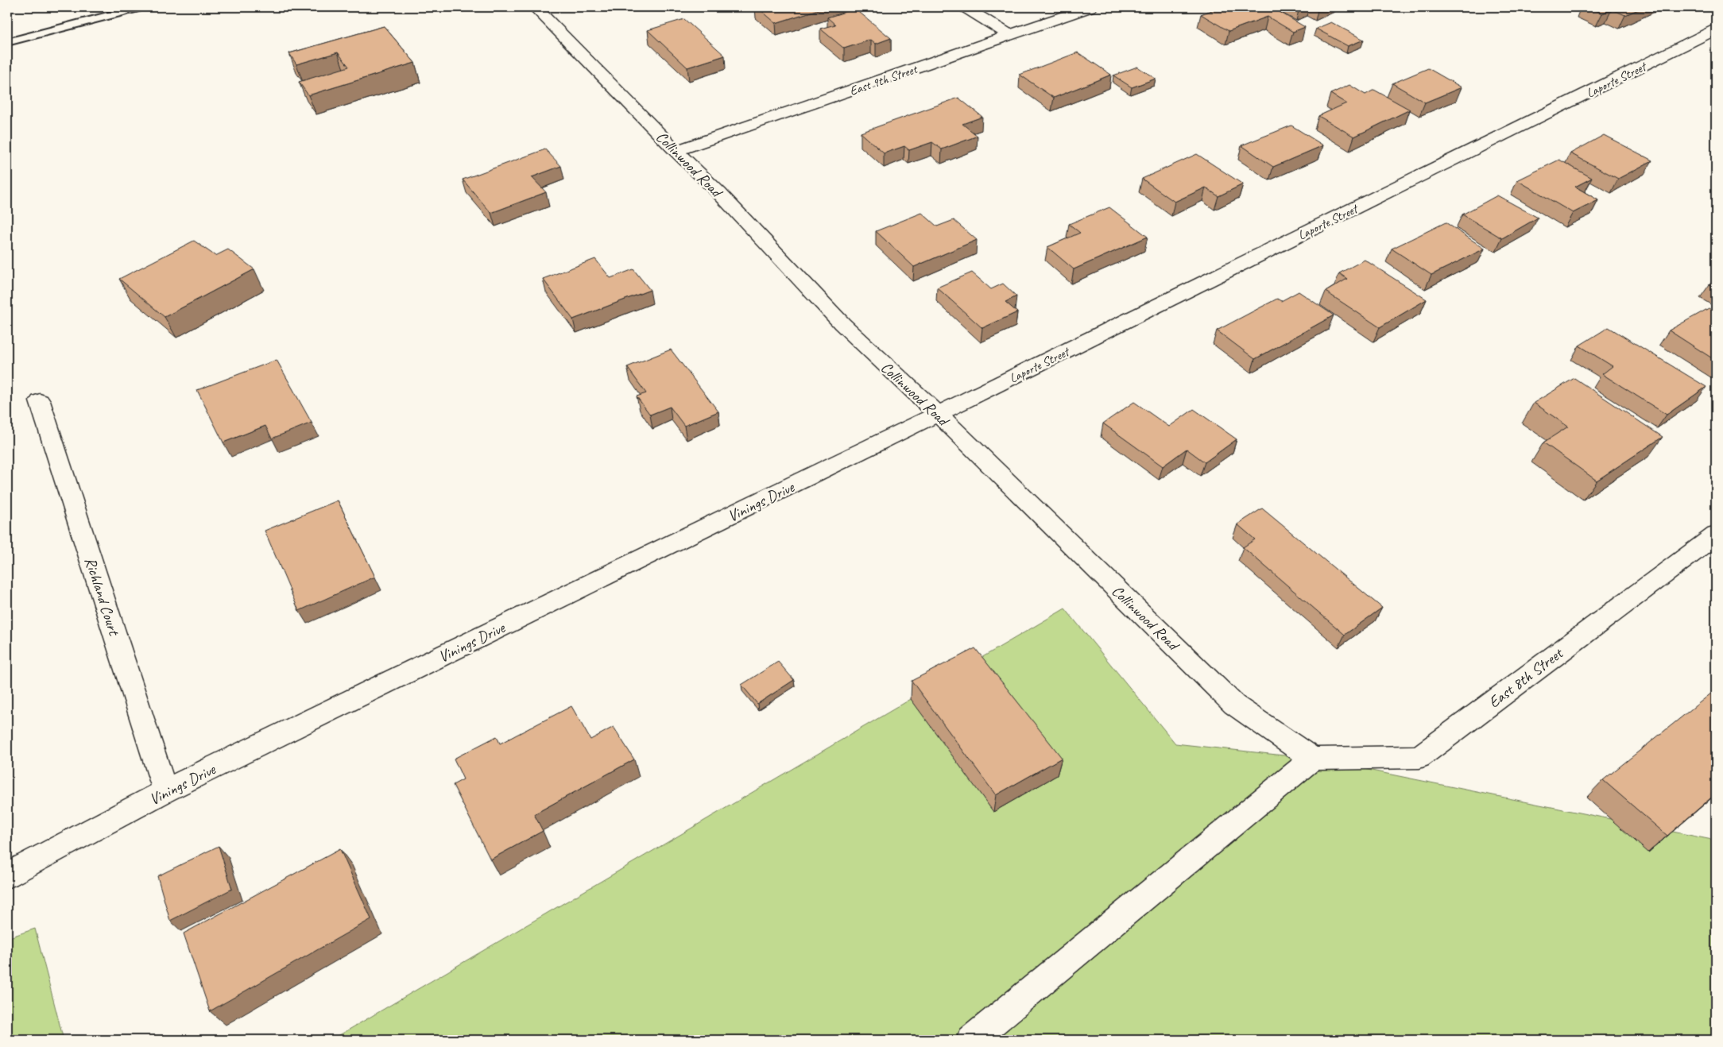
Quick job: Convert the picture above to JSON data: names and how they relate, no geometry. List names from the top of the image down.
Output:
{
  "streets": {
    "street": [
      "East 9th Street",
      "Laporte Street",
      "Collinwood Road",
      "Vinings Drive",
      "Richland Court",
      "East 8th Street"
    ]
  },
  "crossings": [
    ["East 9th Street", "Collinwood Road"],
    ["Laporte Street", "Collinwood Road"],
    ["Laporte Street", "Vinings Drive"],
    ["Collinwood Road", "Vinings Drive"],
    ["Collinwood Road", "East 8th Street"],
    ["Vinings Drive", "Richland Court"]
  ]
}
